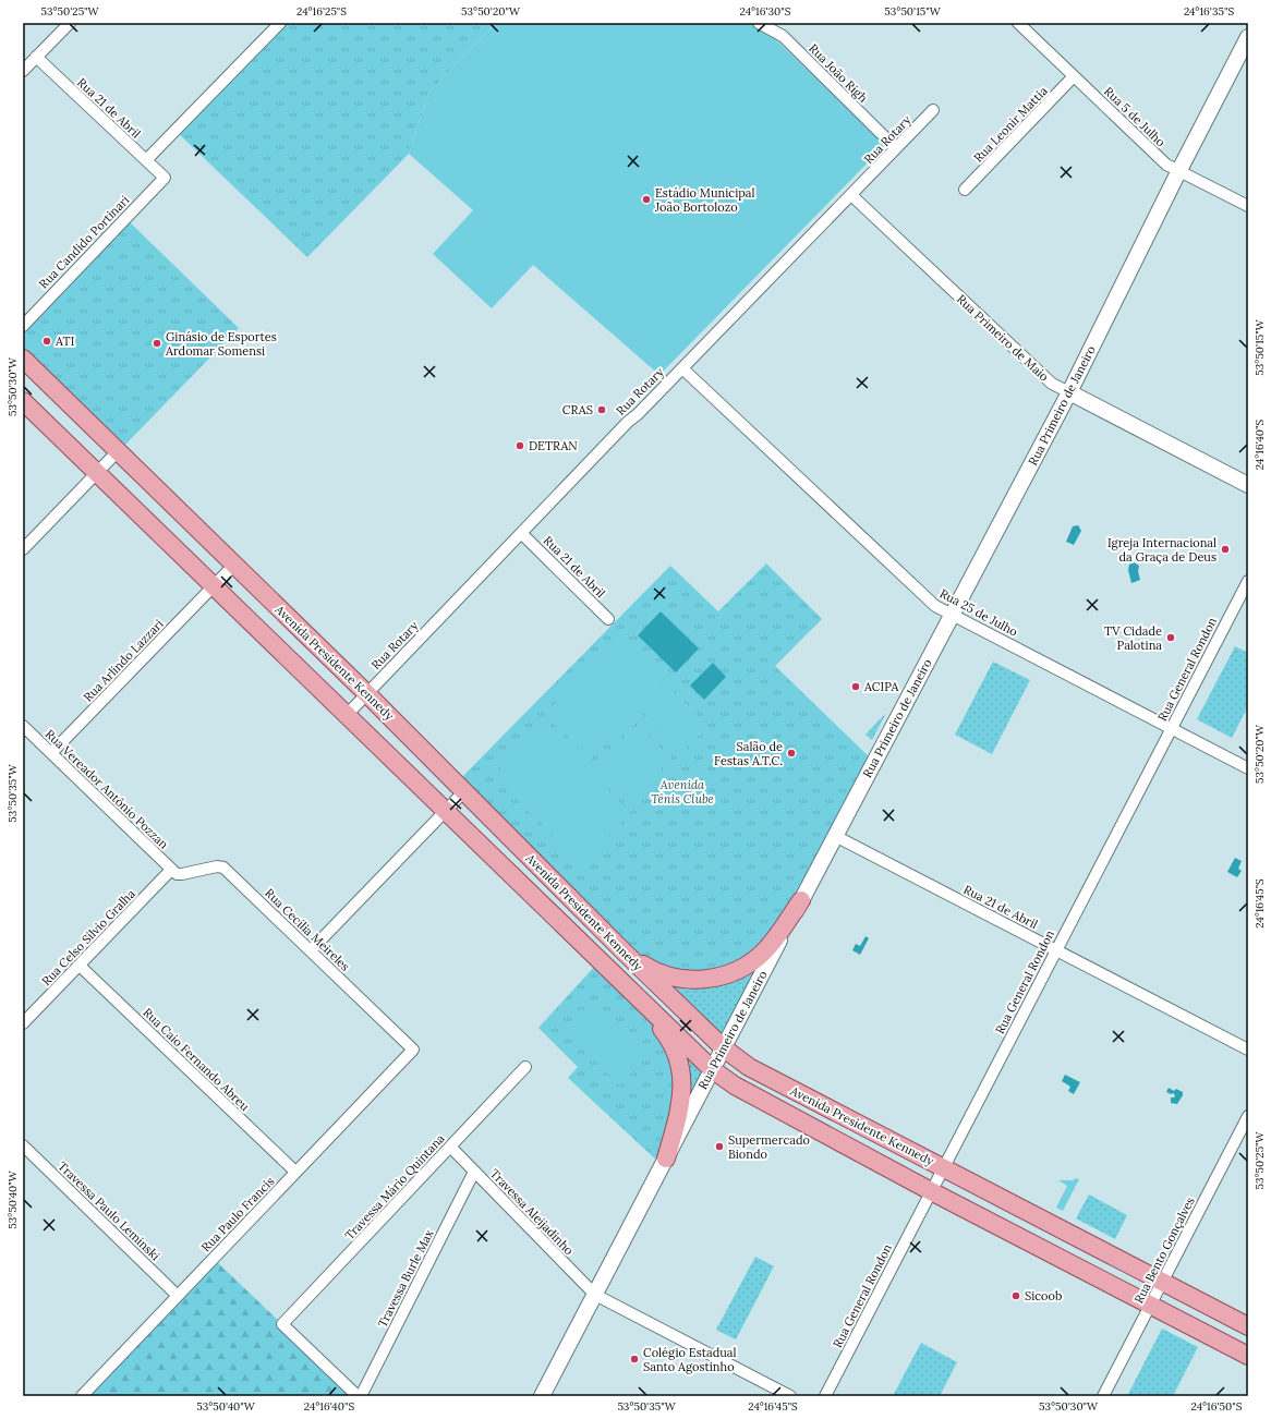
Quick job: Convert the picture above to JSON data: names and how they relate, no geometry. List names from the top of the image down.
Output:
{
  "streets": {
    "main road": ["Avenida Presidente Kennedy"],
    "street": [
      "Rua João Righ",
      "Rua 21 de Abril",
      "Rua 5 de Julho",
      "Rua Leonir Mattia",
      "Rua Rotary",
      "Rua Candido Portinari",
      "Rua Primeiro de Maio",
      "Rua Primeiro de Janeiro",
      "Rua 25 de Julho",
      "Rua Arlindo Lazzari",
      "Rua General Rondon",
      "Rua Vereador Antônio Pozzan",
      "Rua Cecília Meireles",
      "Rua Celso Sílvio Gralha",
      "Rua Caio Fernando Abreu",
      "Travessa Mário Quintana",
      "Travessa Paulo Leminski",
      "Travessa Aleijadinho",
      "Rua Paulo Francis",
      "Rua Bento Gonçalves",
      "Travessa Burle Max"
    ]
  },
  "crossings": [
    ["Rua João Righ", "Rua Rotary"],
    ["Rua 21 de Abril", "Rua Rotary"],
    ["Rua 21 de Abril", "Rua Candido Portinari"],
    ["Rua 21 de Abril", "Rua Primeiro de Janeiro"],
    ["Rua 21 de Abril", "Rua General Rondon"],
    ["Rua 5 de Julho", "Rua Leonir Mattia"],
    ["Rua 5 de Julho", "Rua Primeiro de Janeiro"],
    ["Rua Rotary", "Rua Primeiro de Maio"],
    ["Rua Rotary", "Rua 25 de Julho"],
    ["Rua Rotary", "Avenida Presidente Kennedy"],
    ["Rua Primeiro de Maio", "Rua Primeiro de Janeiro"],
    ["Rua Primeiro de Janeiro", "Rua 25 de Julho"],
    ["Rua Primeiro de Janeiro", "Avenida Presidente Kennedy"],
    ["Rua Primeiro de Janeiro", "Travessa Aleijadinho"],
    ["Rua 25 de Julho", "Rua General Rondon"],
    ["Rua Arlindo Lazzari", "Avenida Presidente Kennedy"],
    ["Rua Arlindo Lazzari", "Rua Vereador Antônio Pozzan"],
    ["Avenida Presidente Kennedy", "Rua General Rondon"],
    ["Avenida Presidente Kennedy", "Rua Bento Gonçalves"],
    ["Rua Vereador Antônio Pozzan", "Rua Cecília Meireles"],
    ["Rua Vereador Antônio Pozzan", "Rua Celso Sílvio Gralha"],
    ["Rua Cecília Meireles", "Rua Celso Sílvio Gralha"],
    ["Rua Cecília Meireles", "Rua Paulo Francis"],
    ["Rua Celso Sílvio Gralha", "Rua Caio Fernando Abreu"],
    ["Rua Caio Fernando Abreu", "Rua Paulo Francis"],
    ["Travessa Mário Quintana", "Travessa Aleijadinho"],
    ["Travessa Paulo Leminski", "Rua Paulo Francis"],
    ["Travessa Aleijadinho", "Travessa Burle Max"]
  ],
  "parks": ["Avenida Tênis Clube"],
  "places": [
    "Estádio Municipal João Bortolozo",
    "ATI",
    "Ginásio de Esportes Ardomar Somensi",
    "CRAS",
    "DETRAN",
    "Igreja Internacional da Graça de Deus",
    "TV Cidade Palotina",
    "ACIPA",
    "Salão de Festas A.T.C.",
    "Supermercado Biondo",
    "Sicoob",
    "Colégio Estadual Santo Agostinho"
  ],
  "coordinates": [
    "53°50'25\"W",
    "24°16'25\"S",
    "53°50'20\"W",
    "24°16'30\"S",
    "53°50'15\"W",
    "24°16'35\"S",
    "53°50'30\"W",
    "24°16'40\"S",
    "53°50'35\"W",
    "24°16'45\"S",
    "53°50'40\"W",
    "24°16'50\"S"
  ]
}
